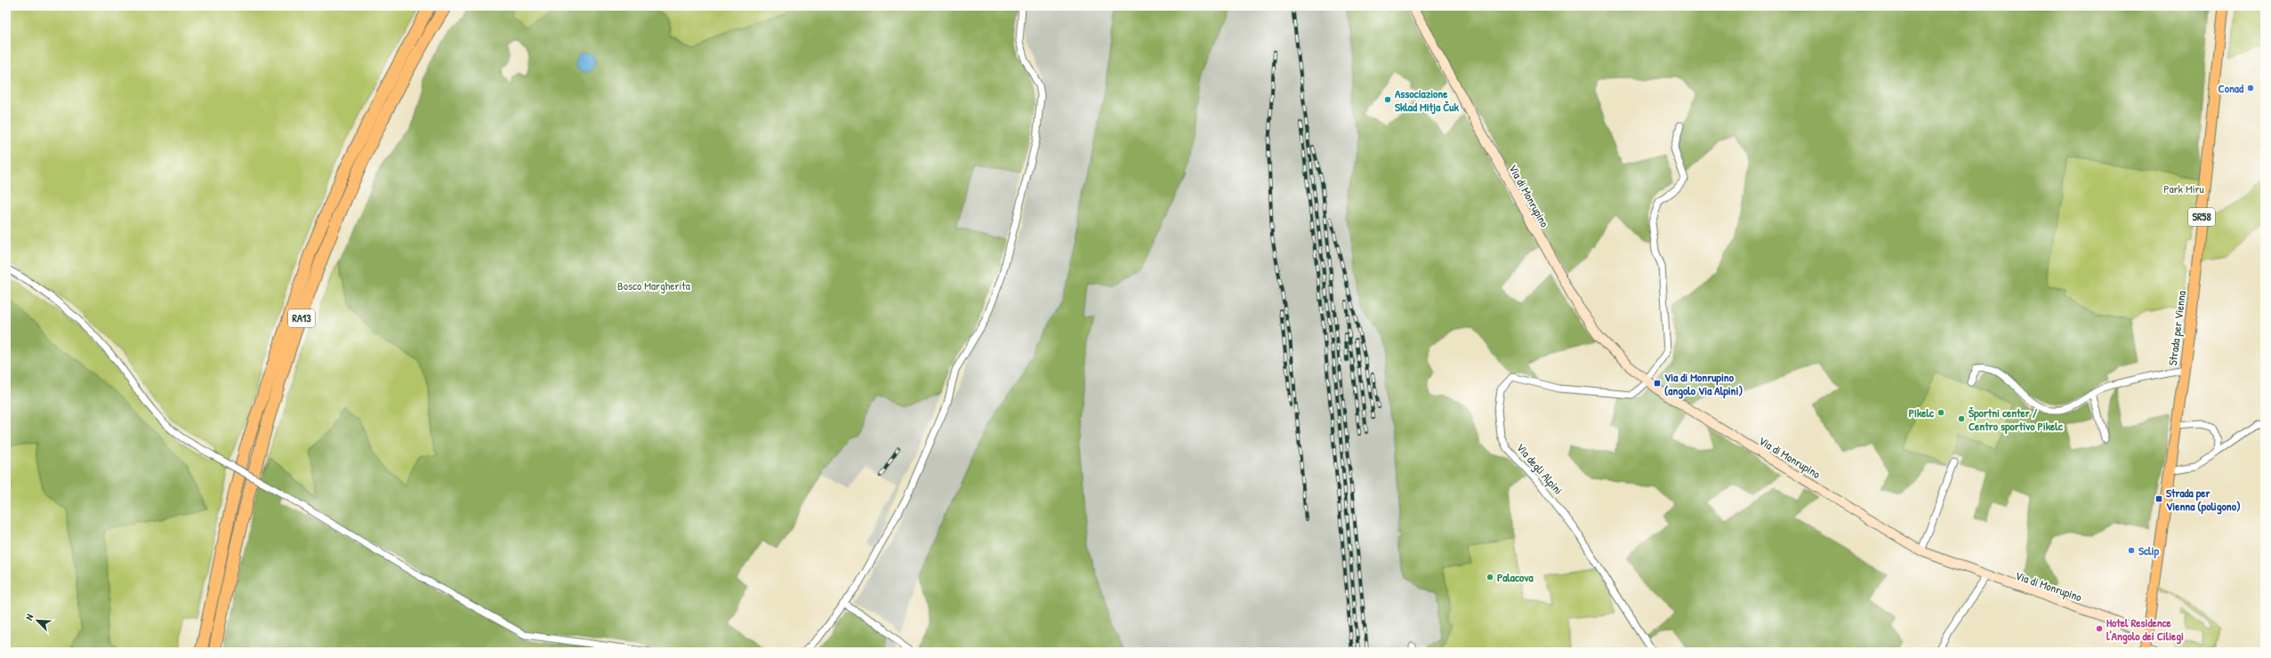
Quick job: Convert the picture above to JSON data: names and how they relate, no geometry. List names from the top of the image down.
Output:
{
  "streets": {
    "highway": ["RA13"],
    "main road": ["Via di Monrupino", "SR58", "Strada per Vienna"],
    "street": ["Via degli Alpini"]
  },
  "crossings": [
    ["Via di Monrupino", "Strada per Vienna"],
    ["Via di Monrupino", "Via degli Alpini"]
  ],
  "parks": ["Park Miru", "Bosco Margherita"],
  "places": {
    "other": [
      "Conad",
      "Associazione Sklad Mitja Čuk",
      "Pikelc",
      "Športni center / Centro sportivo Pikelc",
      "Sclip",
      "Palacova",
      "Hotel Residence l'Angolo dei Ciliegi"
    ],
    "transit": ["Via di Monrupino (angolo Via Alpini)", "Strada per Vienna (poligono)"]
  },
  "north": "top left"
}
